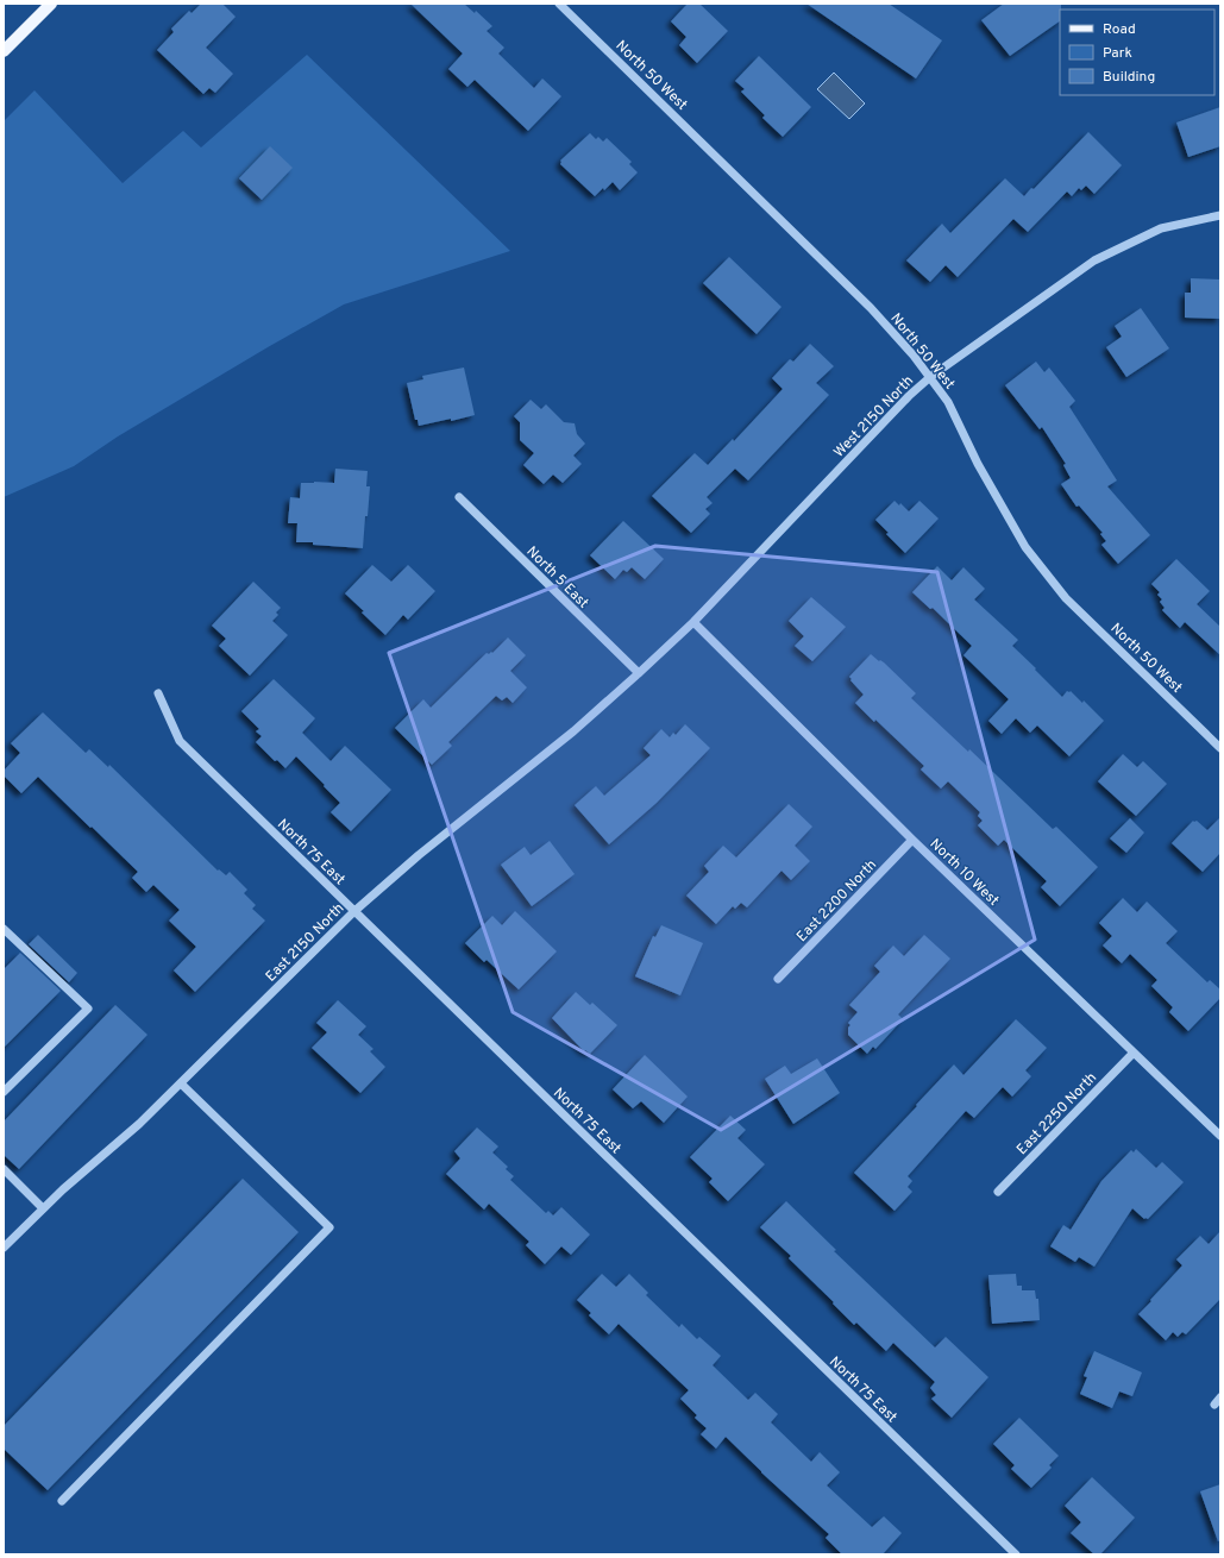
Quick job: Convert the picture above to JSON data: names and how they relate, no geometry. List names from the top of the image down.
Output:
{
  "streets": {
    "street": [
      "North 50 West",
      "West 2150 North",
      "North 5 East",
      "North 75 East",
      "North 10 West",
      "East 2200 North",
      "East 2150 North",
      "East 2250 North"
    ]
  },
  "crossings": [
    ["North 50 West", "West 2150 North"],
    ["West 2150 North", "North 5 East"],
    ["West 2150 North", "North 10 West"],
    ["West 2150 North", "East 2150 North"],
    ["North 5 East", "East 2150 North"],
    ["North 75 East", "East 2150 North"],
    ["North 10 West", "East 2200 North"],
    ["North 10 West", "East 2250 North"]
  ],
  "legend": ["Road", "Park", "Building"]
}
